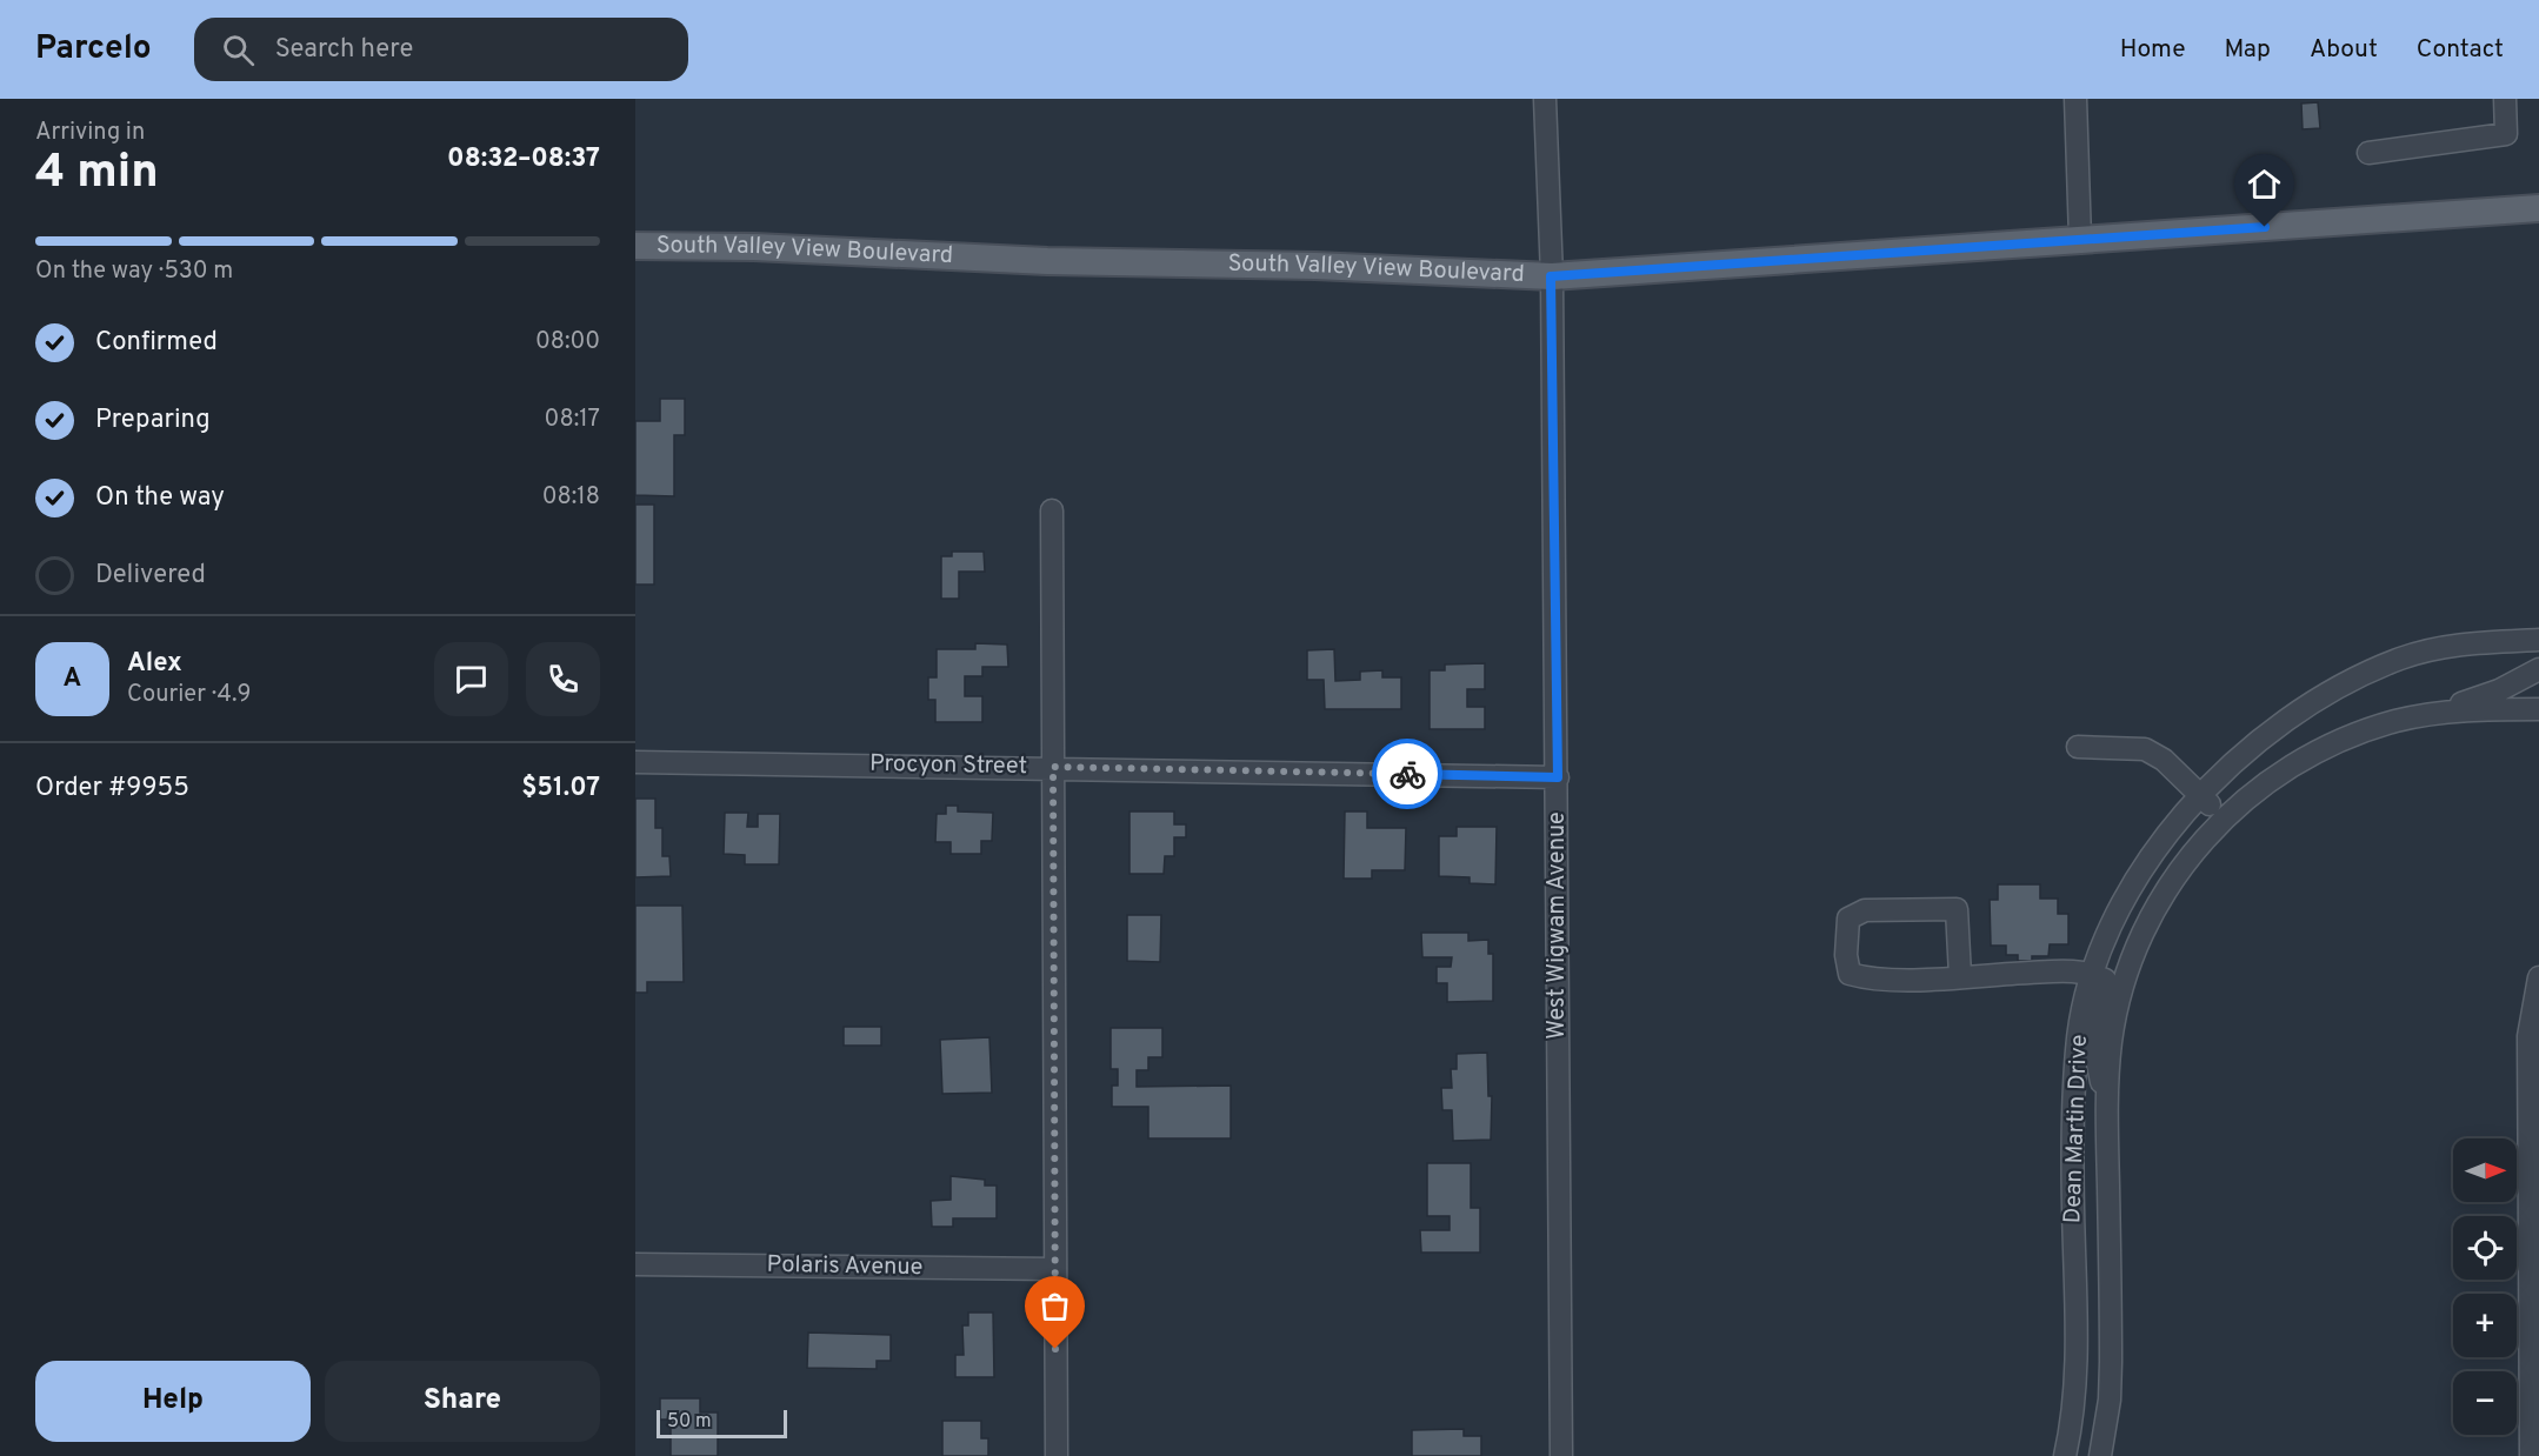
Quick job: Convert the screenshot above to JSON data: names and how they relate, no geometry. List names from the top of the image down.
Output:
{
  "streets": {
    "main road": ["South Valley View Boulevard"],
    "street": [
      "Procyon Street",
      "West Wigwam Avenue",
      "Dean Martin Drive",
      "Polaris Avenue"
    ]
  },
  "crossings": [
    ["South Valley View Boulevard", "West Wigwam Avenue"],
    ["Procyon Street", "West Wigwam Avenue"]
  ],
  "scale_bar": "50 m",
  "north": "right",
  "page": {
    "header": "Parcelo",
    "search": "Search here",
    "nav": [
      "Home",
      "Map",
      "About",
      "Contact"
    ],
    "heading": ["4 min", "Arriving in", "08:32–08:37"],
    "panel": [
      "Alex",
      "Courier · 4.9",
      "Order #9955",
      "$51.07"
    ],
    "bar": "On the way · 530 m",
    "list": [
      ["Confirmed", "08:00"],
      ["Preparing", "08:17"],
      ["On the way", "08:18"],
      "Delivered"
    ],
    "round": "A",
    "map_buttons": ["+", "−"],
    "buttons": ["Help", "Share"],
    "scale": "50 m"
  }
}
